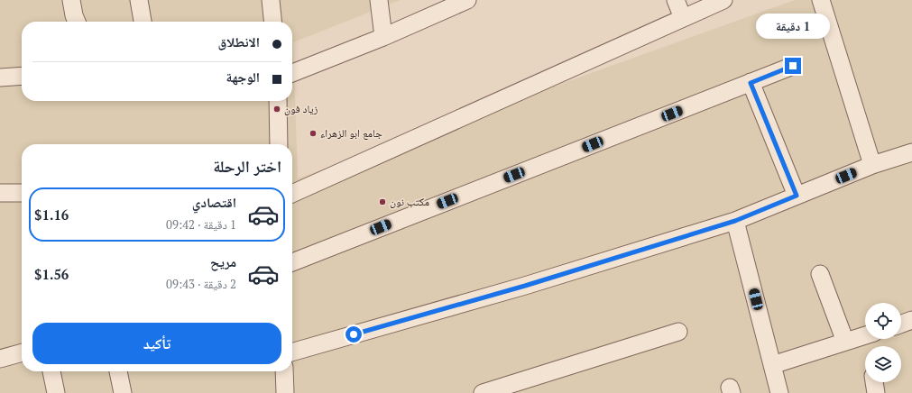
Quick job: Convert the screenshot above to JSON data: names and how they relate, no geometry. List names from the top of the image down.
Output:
{
  "places": ["زياد فون", "جامع ابو الزهراء", "مكتب نون"],
  "page": {
    "bubble": "1 دقيقة",
    "banner": ["الانطلاق", "الوجهة"],
    "heading": "اختر الرحلة",
    "list": [
      {
        "name": "اقتصادي",
        "note": "1 دقيقة · 09:42",
        "value": "$1.16"
      },
      {
        "name": "مريح",
        "note": "2 دقيقة · 09:43",
        "value": "$1.56"
      }
    ],
    "buttons": "تأكيد"
  }
}
